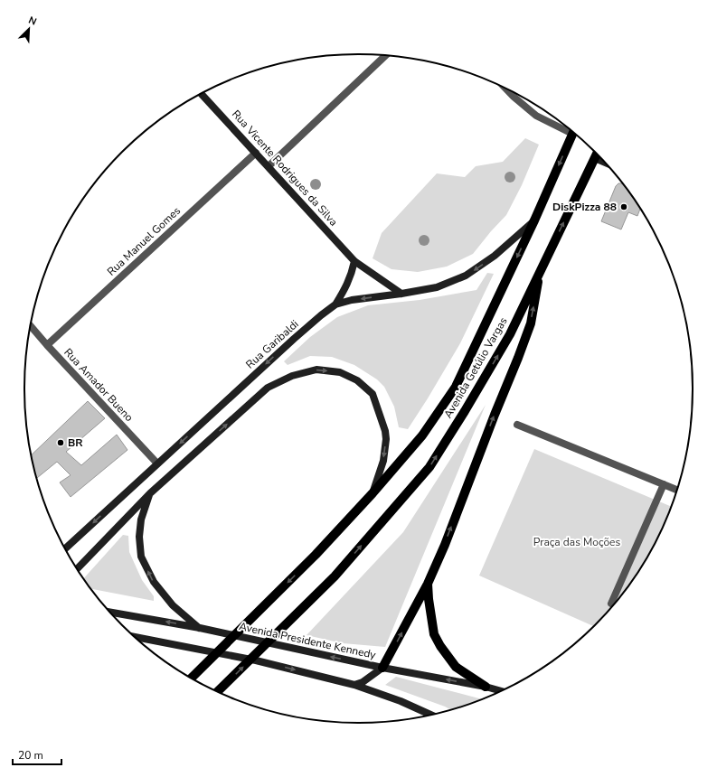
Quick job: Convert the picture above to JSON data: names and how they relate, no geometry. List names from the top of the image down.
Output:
{
  "streets": {
    "main road": [
      "Rua Vicente Rodrigues da Silva",
      "Rua Garibaldi",
      "Avenida Getúlio Vargas",
      "Avenida Presidente Kennedy"
    ],
    "street": ["Rua Manuel Gomes", "Rua Amador Bueno"]
  },
  "crossings": [
    ["Rua Vicente Rodrigues da Silva", "Rua Manuel Gomes"],
    ["Rua Vicente Rodrigues da Silva", "Rua Garibaldi"],
    ["Rua Manuel Gomes", "Rua Amador Bueno"],
    ["Rua Garibaldi", "Avenida Getúlio Vargas"],
    ["Rua Garibaldi", "Rua Amador Bueno"]
  ],
  "one_way": ["Rua Garibaldi"],
  "parks": ["Praça das Moções"],
  "places": ["DiskPizza 88", "BR"],
  "scale_bar": "20 m",
  "north": "top right"
}
